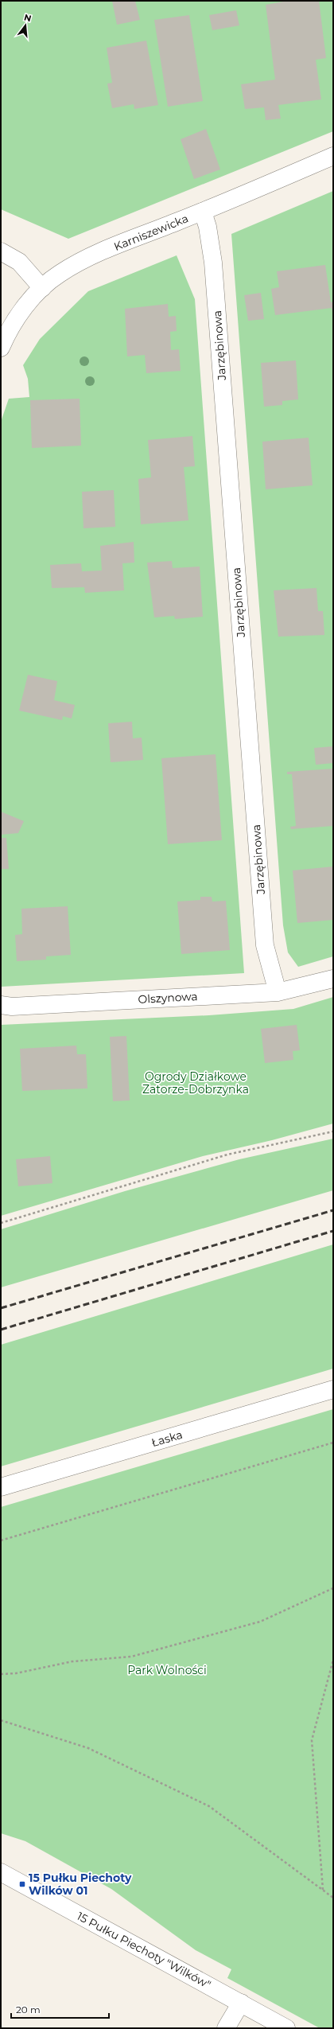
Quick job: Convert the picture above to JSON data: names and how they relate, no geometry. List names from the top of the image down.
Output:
{
  "streets": {
    "street": [
      "Karniszewicka",
      "Jarzębinowa",
      "Olszynowa",
      "Łaska",
      "15 Pułku Piechoty \"Wilków\""
    ]
  },
  "crossings": [
    ["Karniszewicka", "Jarzębinowa"],
    ["Jarzębinowa", "Olszynowa"]
  ],
  "parks": ["Ogrody Działkowe Zatorze-Dobrzynka", "Park Wolności"],
  "places": {
    "transit": ["15 Pułku Piechoty Wilków 01"]
  },
  "scale_bar": "20 m",
  "north": "top"
}
